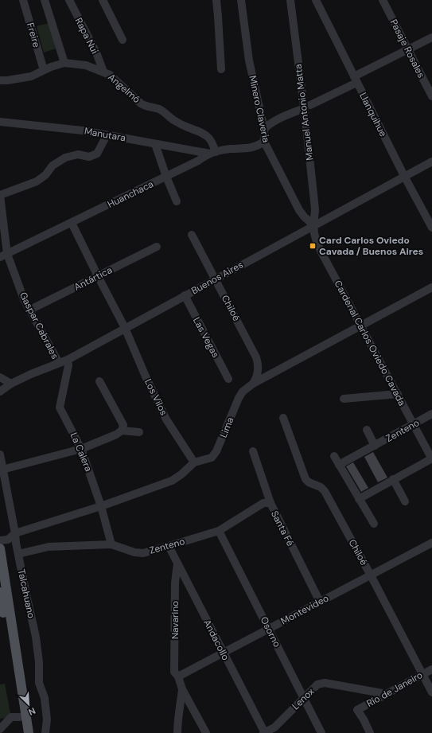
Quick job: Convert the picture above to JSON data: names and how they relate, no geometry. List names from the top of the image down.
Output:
{
  "streets": {
    "street": [
      "Freire",
      "Rapa Nui",
      "Pasaje Rosales",
      "Angelmó",
      "Minero Claveria",
      "Manuel Antonio Matta",
      "Llanquihue",
      "Manutara",
      "Huanchaca",
      "Buenos Aires",
      "Antártica",
      "Chiloé",
      "Gaspar Cabrales",
      "Las Vegas",
      "Cardenal Carlos Oviedo Cavada",
      "Los Vilos",
      "Lima",
      "Zenteno",
      "La Calera",
      "Santa Fé",
      "Talcahuano",
      "Montevideo",
      "Navarino",
      "Osorno",
      "Andacollo",
      "Río de Janeiro",
      "Lenox"
    ]
  },
  "crossings": [
    ["Freire", "Angelmó"],
    ["Rapa Nui", "Angelmó"],
    ["Angelmó", "Manutara"],
    ["Angelmó", "Huanchaca"],
    ["Minero Claveria", "Manuel Antonio Matta"],
    ["Minero Claveria", "Huanchaca"],
    ["Minero Claveria", "Buenos Aires"],
    ["Minero Claveria", "Cardenal Carlos Oviedo Cavada"],
    ["Manuel Antonio Matta", "Buenos Aires"],
    ["Manuel Antonio Matta", "Cardenal Carlos Oviedo Cavada"],
    ["Llanquihue", "Buenos Aires"],
    ["Manutara", "Huanchaca"],
    ["Huanchaca", "Gaspar Cabrales"],
    ["Huanchaca", "Los Vilos"],
    ["Buenos Aires", "Chiloé"],
    ["Buenos Aires", "Gaspar Cabrales"],
    ["Buenos Aires", "Las Vegas"],
    ["Buenos Aires", "Cardenal Carlos Oviedo Cavada"],
    ["Buenos Aires", "Los Vilos"],
    ["Buenos Aires", "La Calera"],
    ["Antártica", "Gaspar Cabrales"],
    ["Antártica", "Los Vilos"],
    ["Chiloé", "Lima"],
    ["Chiloé", "Montevideo"],
    ["Chiloé", "Río de Janeiro"],
    ["Cardenal Carlos Oviedo Cavada", "Lima"],
    ["Cardenal Carlos Oviedo Cavada", "Zenteno"],
    ["Los Vilos", "Lima"],
    ["Lima", "La Calera"],
    ["Lima", "Talcahuano"],
    ["Zenteno", "La Calera"],
    ["Zenteno", "Santa Fé"],
    ["Zenteno", "Talcahuano"],
    ["Zenteno", "Osorno"],
    ["Zenteno", "Andacollo"],
    ["Santa Fé", "Montevideo"],
    ["Montevideo", "Navarino"],
    ["Montevideo", "Osorno"],
    ["Montevideo", "Andacollo"],
    ["Navarino", "Andacollo"],
    ["Osorno", "Lenox"],
    ["Andacollo", "Lenox"],
    ["Río de Janeiro", "Lenox"]
  ],
  "places": {
    "transit": ["Card Carlos Oviedo Cavada / Buenos Aires"]
  },
  "north": "bottom right"
}
